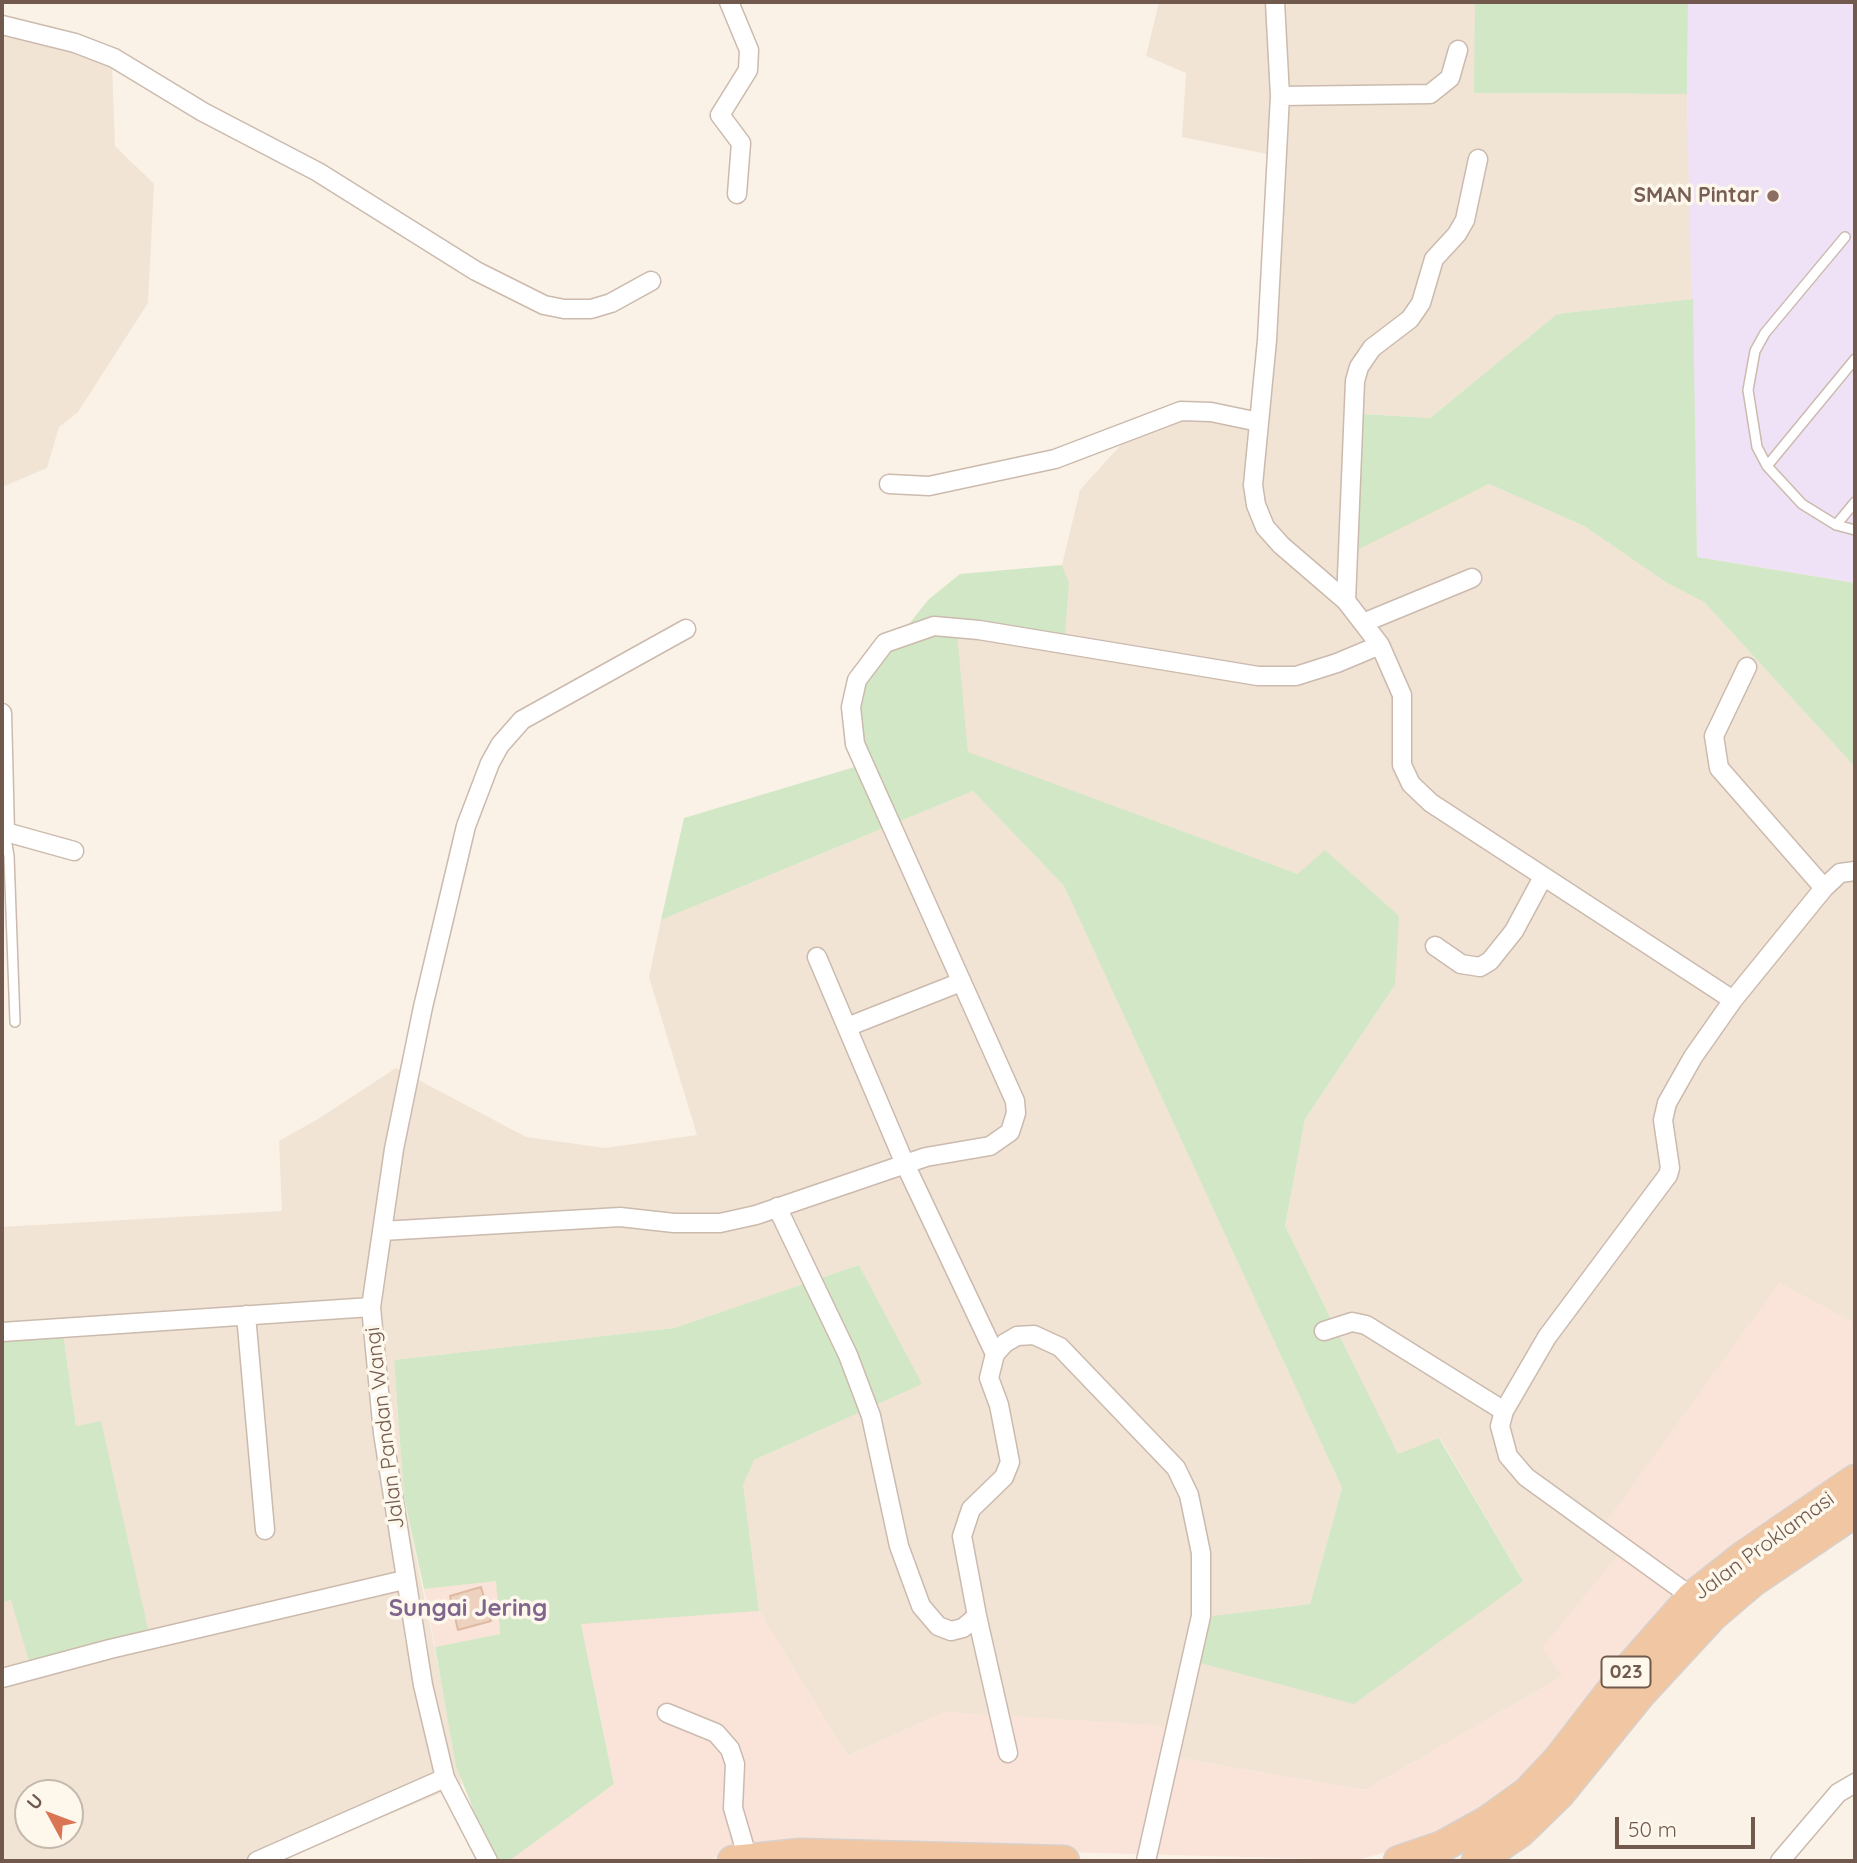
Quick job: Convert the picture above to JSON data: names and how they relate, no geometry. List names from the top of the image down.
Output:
{
  "streets": {
    "highway": ["Jalan Proklamasi", "023"],
    "street": ["Jalan Pandan Wangi"]
  },
  "districts": ["Sungai Jering"],
  "places": ["SMAN Pintar"],
  "scale_bar": "50 m",
  "north": "top left"
}
